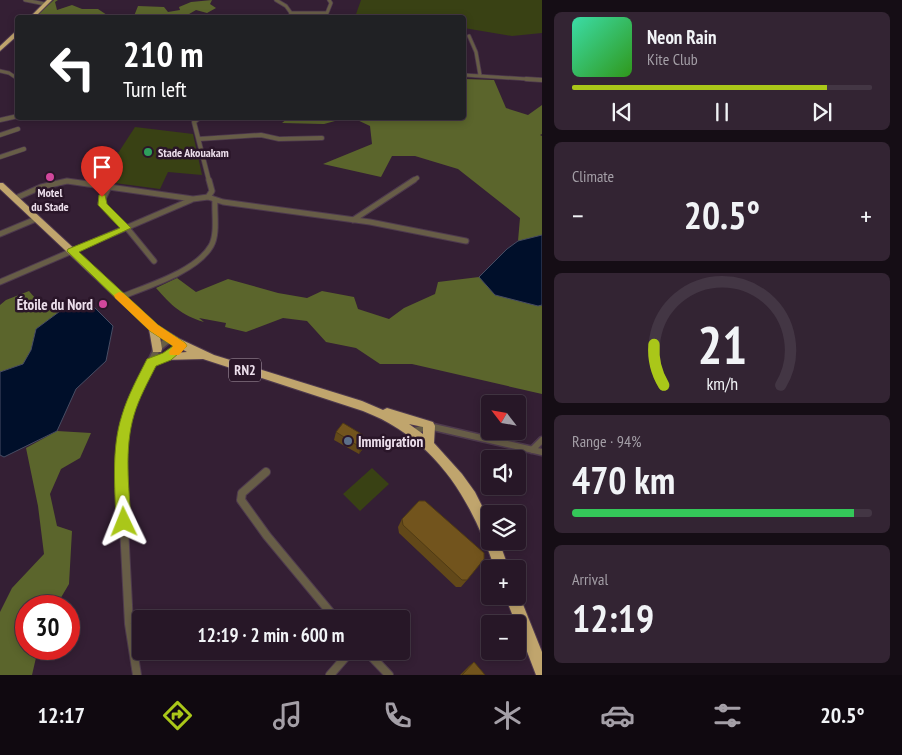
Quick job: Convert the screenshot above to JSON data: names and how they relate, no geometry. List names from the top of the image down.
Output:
{
  "streets": {
    "highway": ["RN2"]
  },
  "places": [
    "Stade Akouakam",
    "Motel du Stade",
    "Étoile du Nord",
    "Immigration"
  ],
  "north": "top left",
  "page": {
    "turn": ["210 m", "Turn left"],
    "song": ["Neon Rain", "Kite Club"],
    "tile": [
      "Climate",
      ["Range · 94%", "470 km"],
      ["Arrival", "12:19"]
    ],
    "heat": ["−", "20.5°", "+"],
    "map_buttons": ["+", "−"],
    "limit": "30",
    "trip": "12:19 · 2 min · 600 m",
    "tabs": ["12:17", "20.5°"],
    "gauge": ["21", "km/h"]
  }
}
